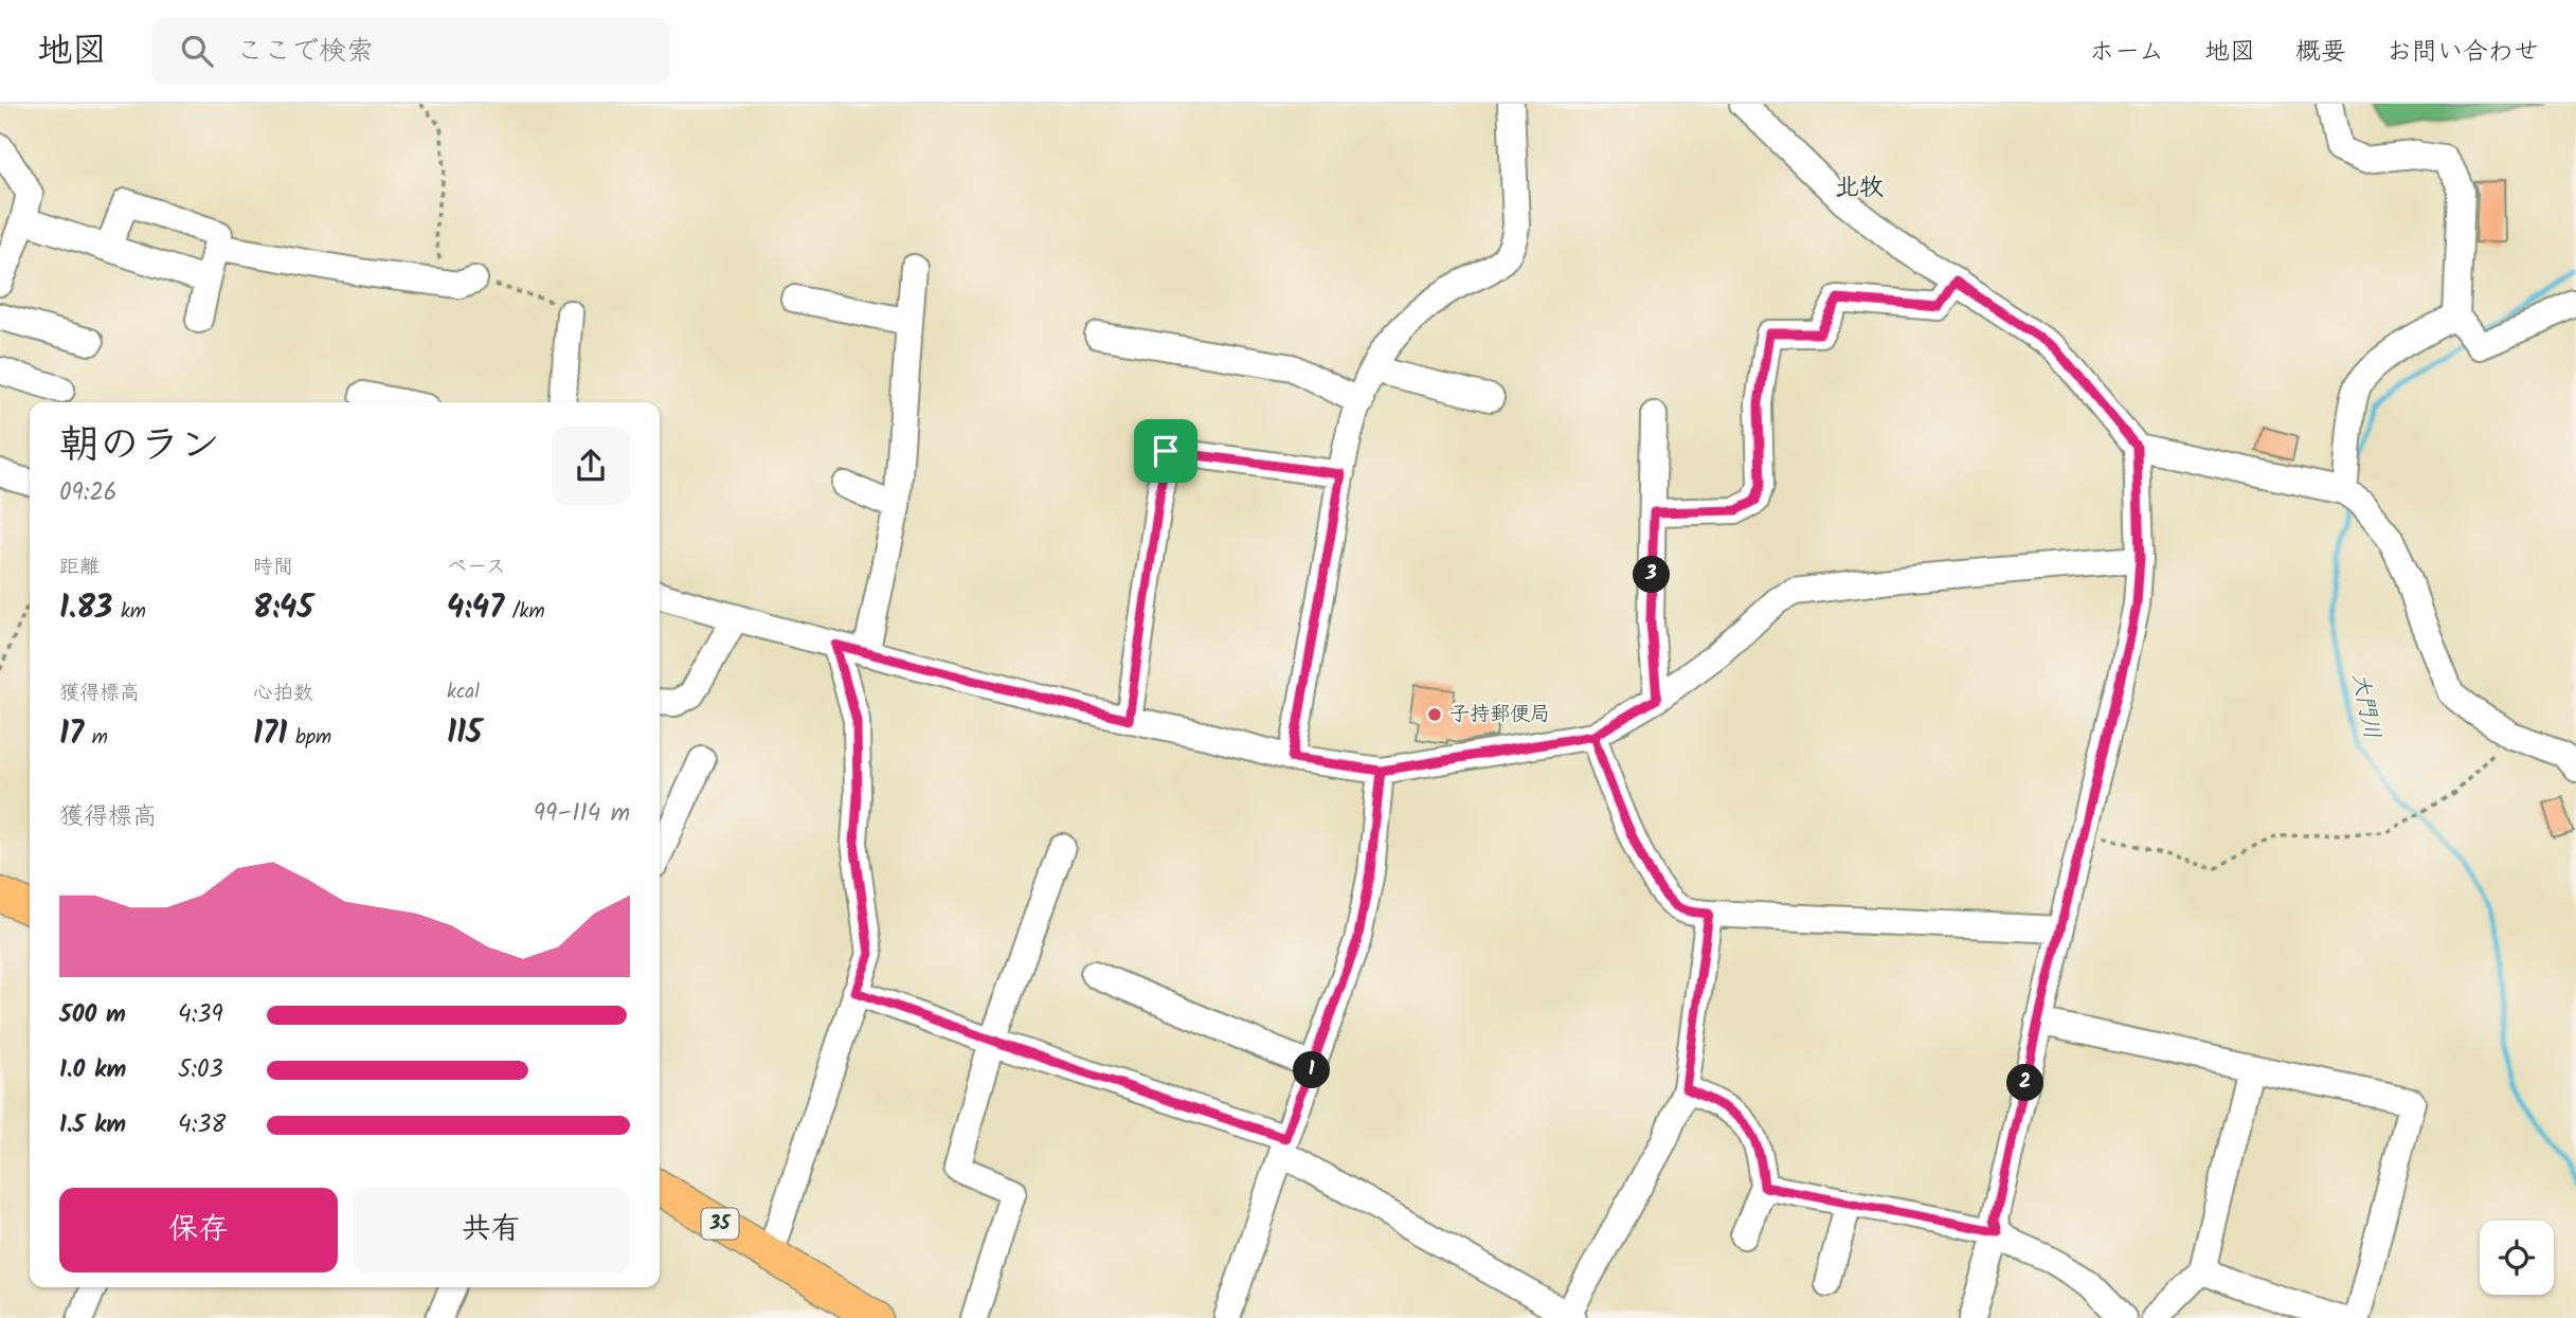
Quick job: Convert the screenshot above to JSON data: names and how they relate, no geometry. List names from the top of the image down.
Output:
{
  "streets": {
    "main road": ["35"]
  },
  "districts": ["北牧"],
  "water": ["大門川"],
  "places": ["子持郵便局"],
  "page": {
    "header": "地図",
    "search": "ここで検索",
    "nav": [
      "ホーム",
      "地図",
      "概要",
      "お問い合わせ"
    ],
    "heading": ["朝のラン", "09:26"],
    "stats": [
      ["距離", "1.83 km"],
      ["時間", "8:45"],
      ["ペース", "4:47 /km"],
      ["獲得標高", "17 m"],
      ["心拍数", "171 bpm"],
      ["kcal", "115"]
    ],
    "pins": ["3", "1", "2"],
    "chart": ["獲得標高", "99–114 m"],
    "list": [
      {
        "name": "500 m",
        "note": "4:39"
      },
      {
        "name": "1.0 km",
        "note": "5:03"
      },
      {
        "name": "1.5 km",
        "note": "4:38"
      }
    ],
    "buttons": ["保存", "共有"]
  }
}
